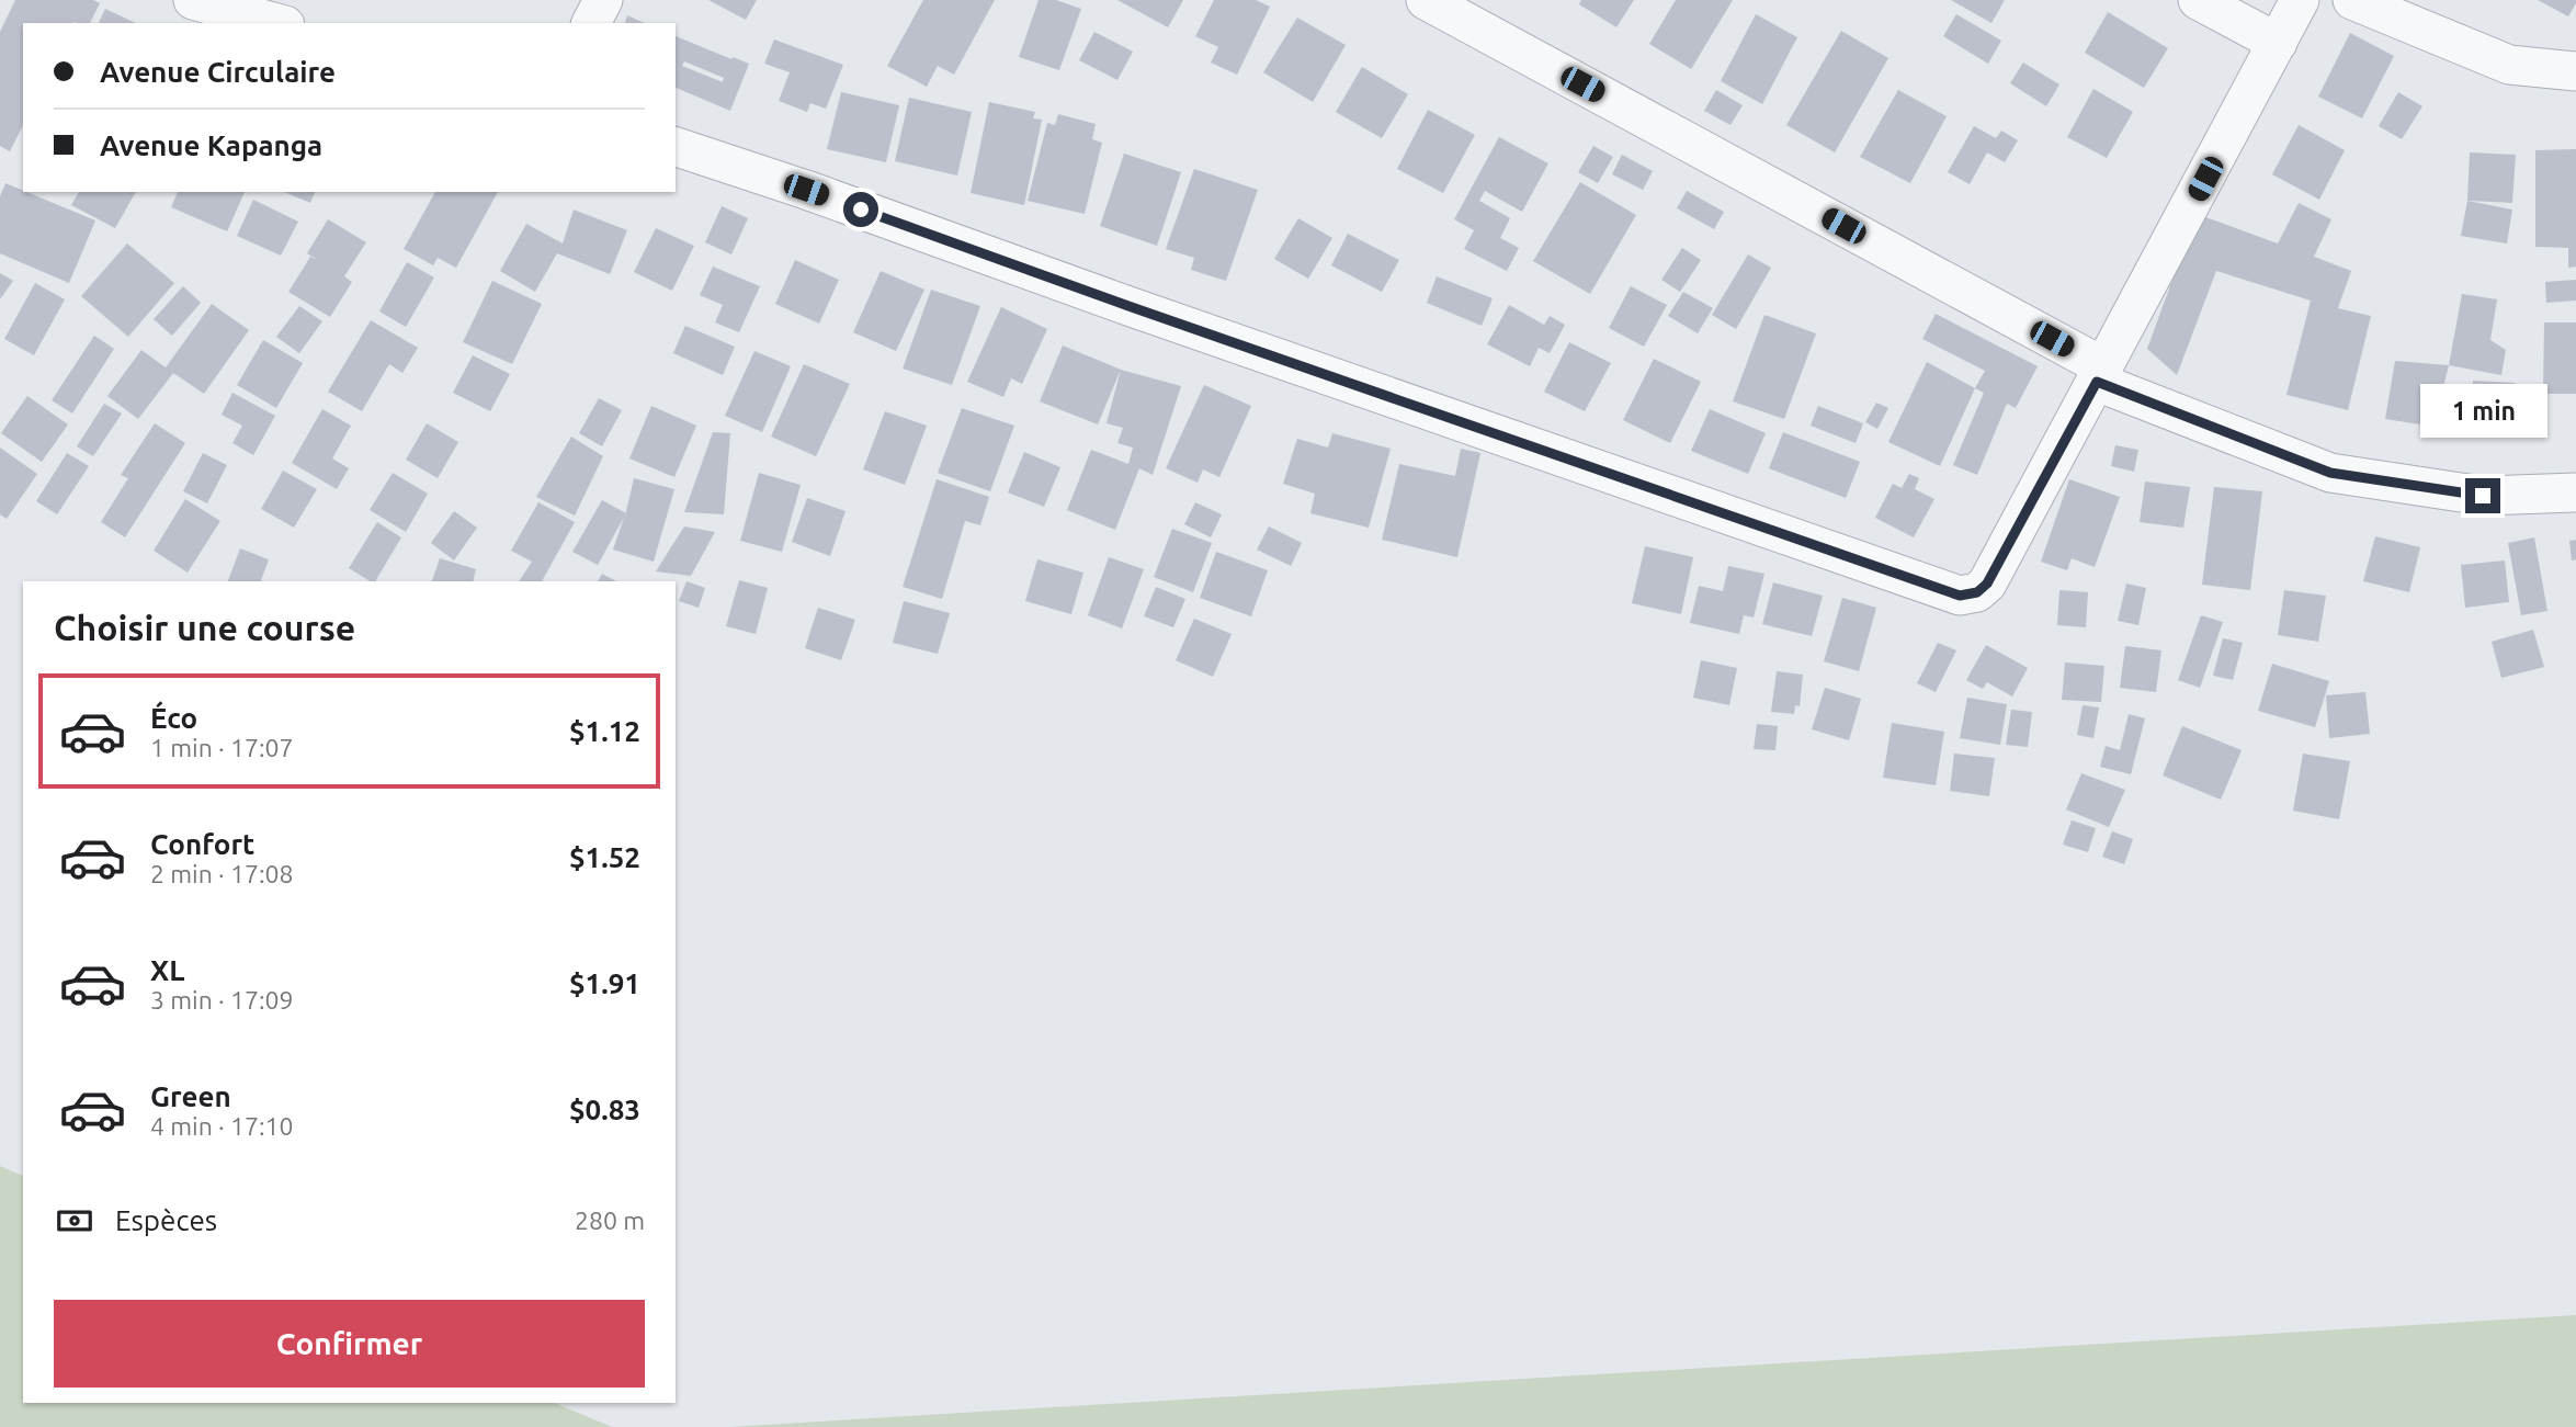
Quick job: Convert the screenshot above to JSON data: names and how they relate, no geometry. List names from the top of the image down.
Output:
{
  "page": {
    "banner": ["Avenue Circulaire", "Avenue Kapanga"],
    "bubble": "1 min",
    "heading": "Choisir une course",
    "list": [
      {
        "name": "Éco",
        "note": "1 min · 17:07",
        "value": "$1.12"
      },
      {
        "name": "Confort",
        "note": "2 min · 17:08",
        "value": "$1.52"
      },
      {
        "name": "XL",
        "note": "3 min · 17:09",
        "value": "$1.91"
      },
      {
        "name": "Green",
        "note": "4 min · 17:10",
        "value": "$0.83"
      }
    ],
    "pay": ["Espèces", "280 m"],
    "buttons": "Confirmer"
  }
}
